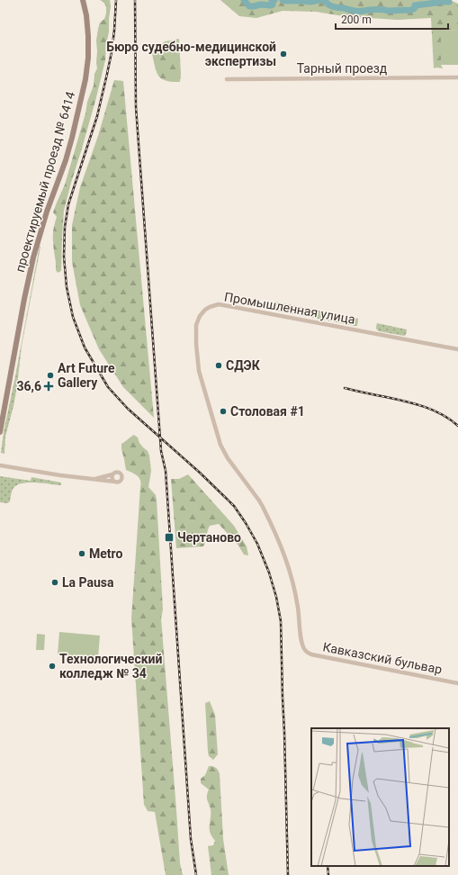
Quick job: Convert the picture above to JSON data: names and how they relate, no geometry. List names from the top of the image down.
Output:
{
  "streets": {
    "main road": ["проектируемый проезд № 6414"],
    "street": ["Тарный проезд", "Промышленная улица", "Кавказский бульвар"]
  },
  "crossings": [
    ["Промышленная улица", "Кавказский бульвар"]
  ],
  "places": {
    "other": [
      "Бюро судебно-медицинской экспертизы",
      "СДЭК",
      "Art Future Gallery",
      "Столовая #1",
      "Metro",
      "La Pausa",
      "Технологический колледж № 34"
    ],
    "health": ["36,6"],
    "transit": ["Чертаново"]
  },
  "scale_bar": "200 m"
}
